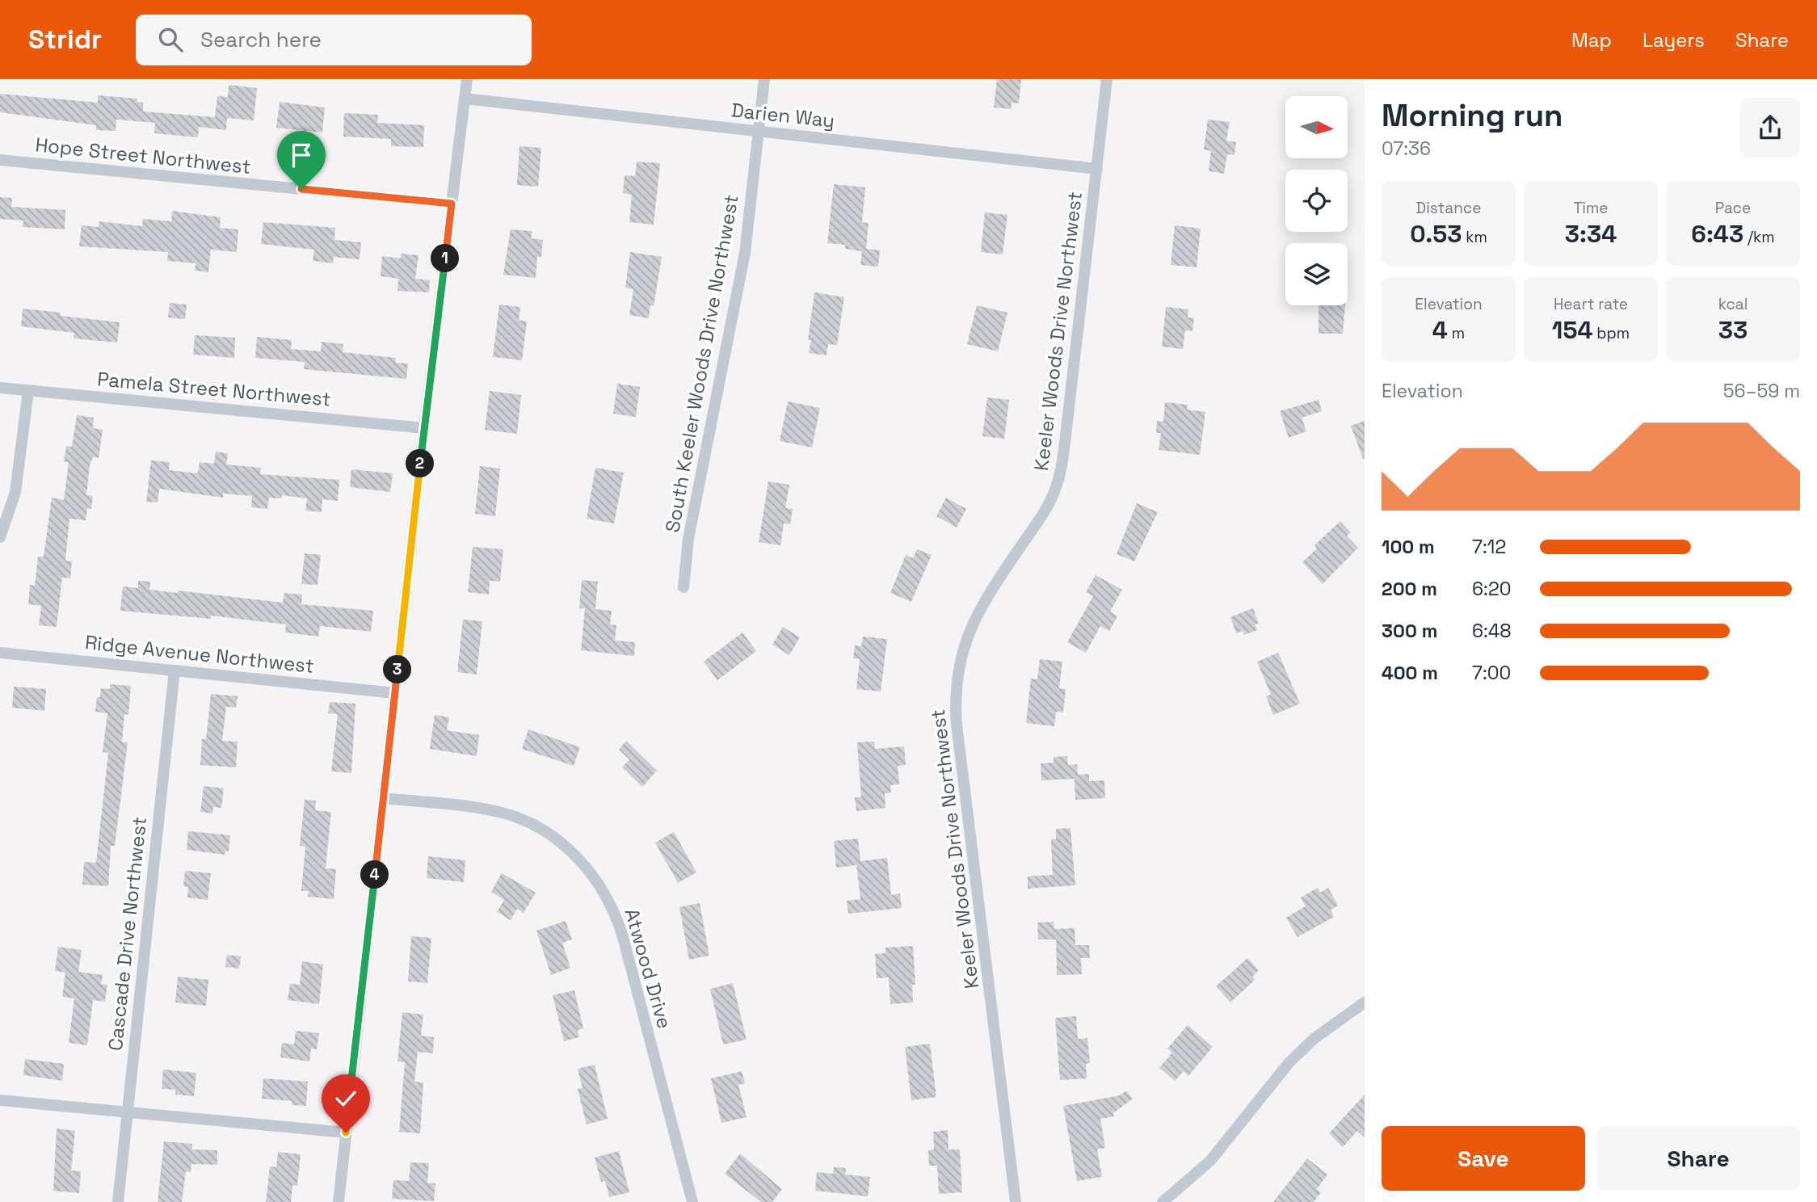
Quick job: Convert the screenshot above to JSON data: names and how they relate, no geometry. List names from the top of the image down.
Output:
{
  "streets": {
    "street": [
      "Darien Way",
      "Hope Street Northwest",
      "Keeler Woods Drive Northwest",
      "South Keeler Woods Drive Northwest",
      "Pamela Street Northwest",
      "Ridge Avenue Northwest",
      "Cascade Drive Northwest",
      "Atwood Drive"
    ]
  },
  "crossings": [
    ["Darien Way", "Keeler Woods Drive Northwest"],
    ["Darien Way", "South Keeler Woods Drive Northwest"],
    ["Ridge Avenue Northwest", "Cascade Drive Northwest"]
  ],
  "north": "right",
  "page": {
    "header": "Stridr",
    "search": "Search here",
    "nav": ["Map", "Layers", "Share"],
    "heading": ["Morning run", "07:36"],
    "stats": [
      ["Distance", "0.53 km"],
      ["Time", "3:34"],
      ["Pace", "6:43 /km"],
      ["Elevation", "4 m"],
      ["Heart rate", "154 bpm"],
      ["kcal", "33"]
    ],
    "pins": [
      "1",
      "2",
      "3",
      "4"
    ],
    "chart": ["Elevation", "56–59 m"],
    "list": [
      {
        "name": "100 m",
        "note": "7:12"
      },
      {
        "name": "200 m",
        "note": "6:20"
      },
      {
        "name": "300 m",
        "note": "6:48"
      },
      {
        "name": "400 m",
        "note": "7:00"
      }
    ],
    "buttons": ["Save", "Share"]
  }
}
